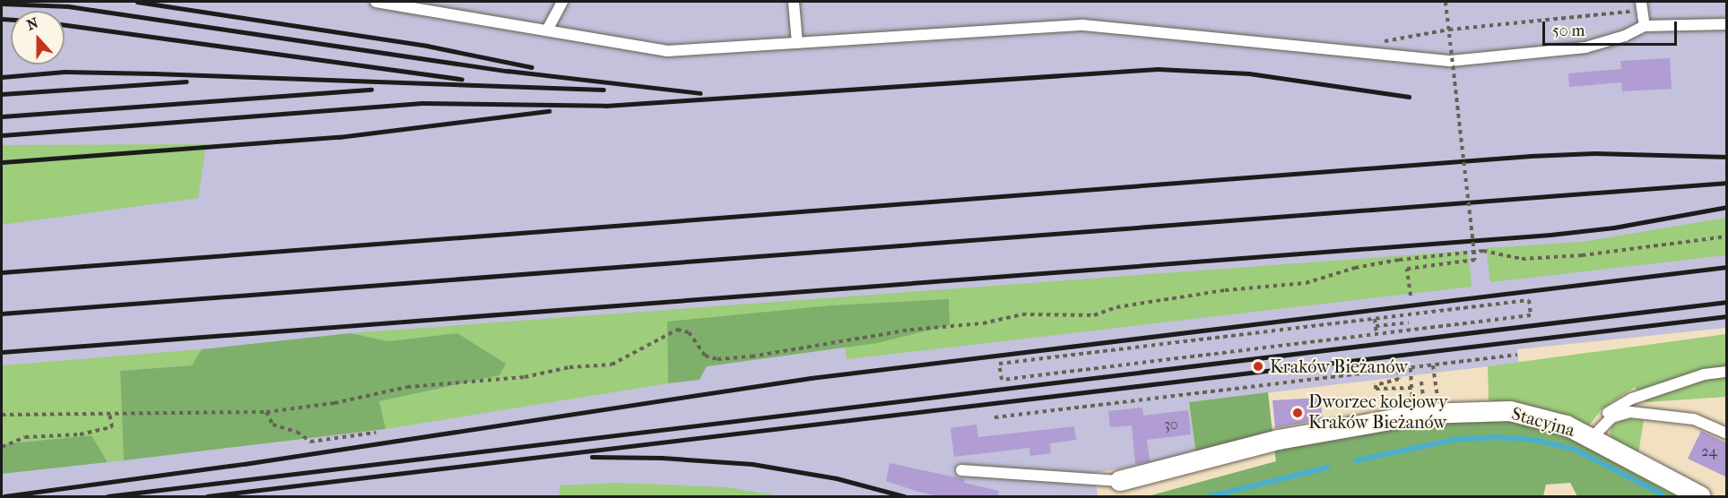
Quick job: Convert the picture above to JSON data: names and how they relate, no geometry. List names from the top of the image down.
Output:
{
  "streets": {
    "street": ["Stacyjna"]
  },
  "places": ["Kraków Bieżanów", "Dworzec kolejowy Kraków Bieżanów"],
  "house_numbers": ["30", "24"],
  "scale_bar": "50 m",
  "north": "top"
}
